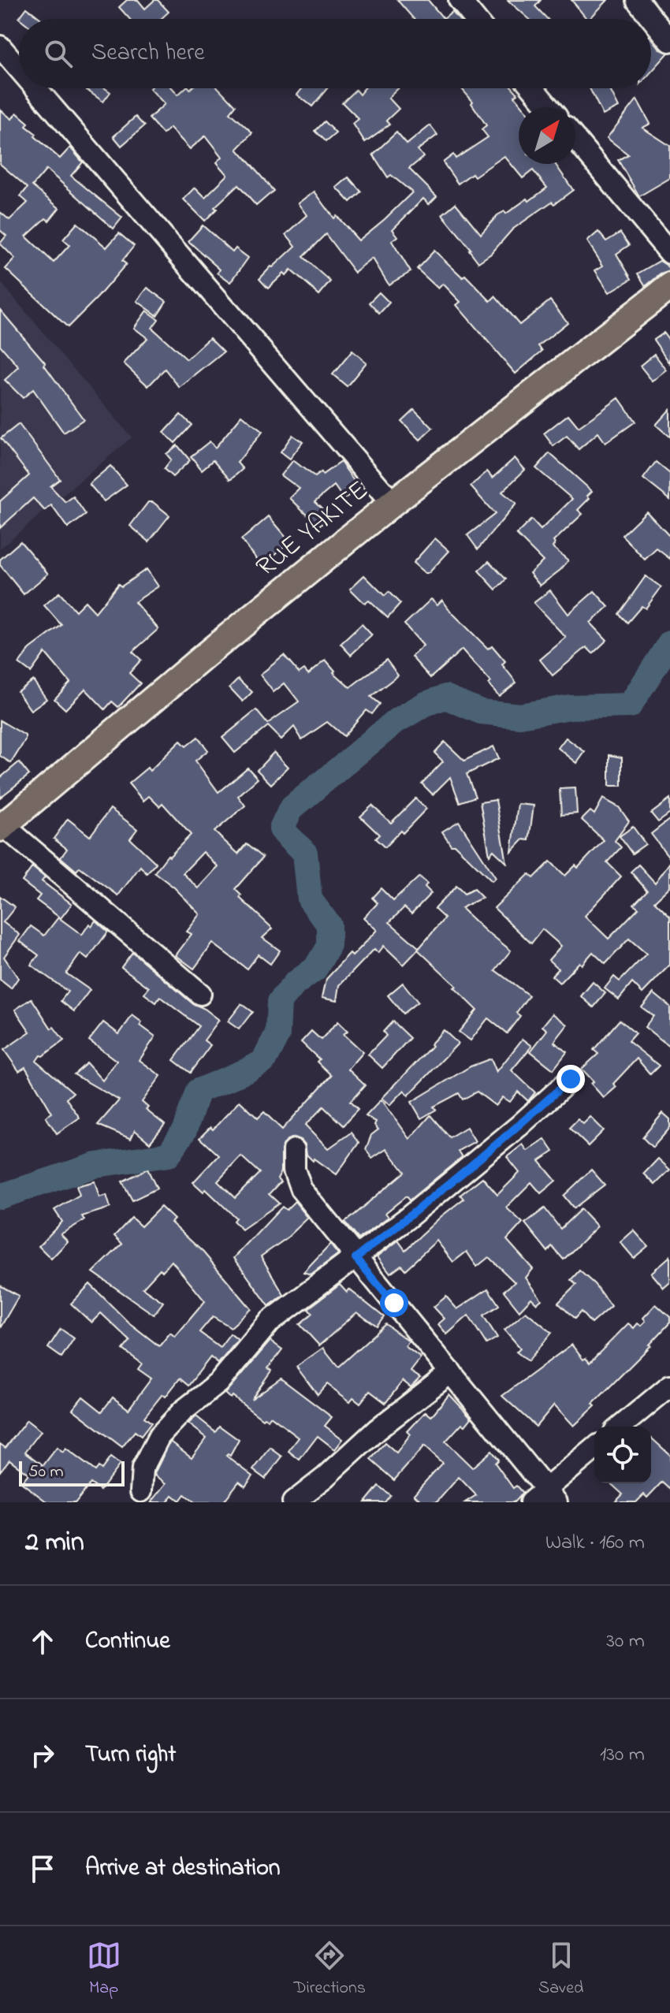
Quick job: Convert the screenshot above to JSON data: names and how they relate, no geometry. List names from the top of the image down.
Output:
{
  "streets": {
    "main road": ["RUE YAKITE"]
  },
  "scale_bar": "50 m",
  "north": "top right",
  "page": {
    "search": "Search here",
    "scale": "50 m",
    "heading": ["2 min", "Walk · 160 m"],
    "list": [
      ["Continue", "30 m"],
      ["Turn right", "130 m"],
      "Arrive at destination"
    ],
    "nav": ["Map", "Directions", "Saved"]
  }
}
